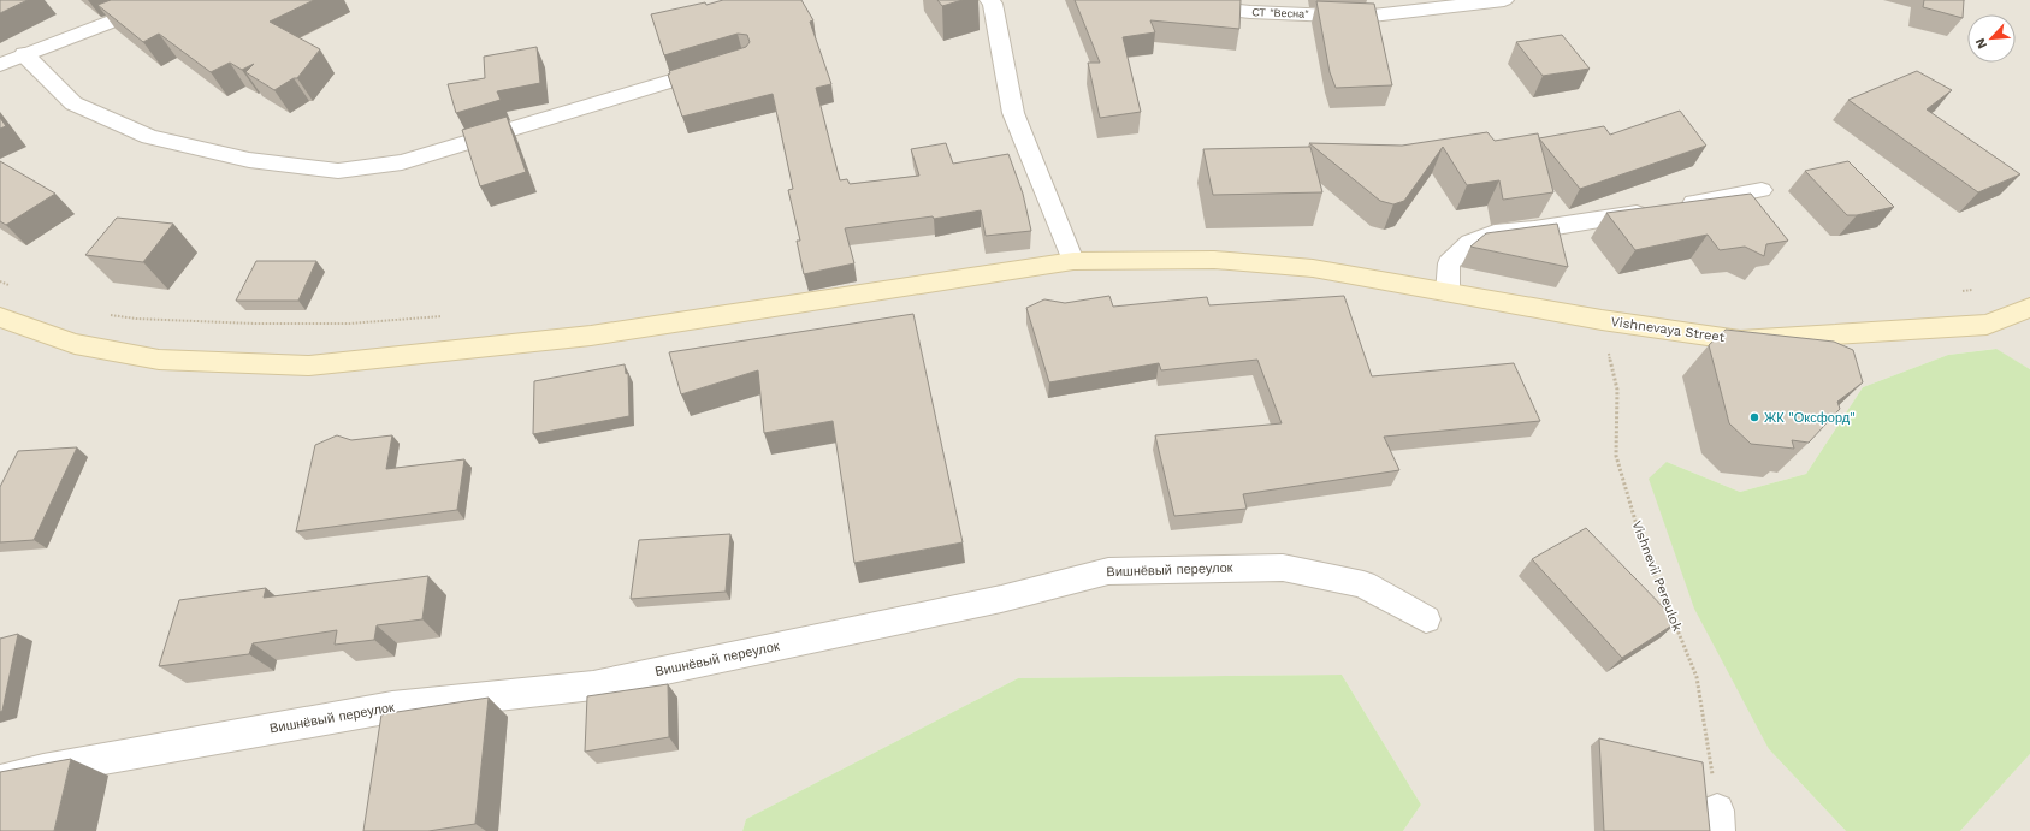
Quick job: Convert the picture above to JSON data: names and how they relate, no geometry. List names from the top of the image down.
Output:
{
  "streets": {
    "street": ["Vishnevaya Street", "Вишнёвый переулок"],
    "lane": ["СТ \"Весна\""],
    "path": ["Vishnevii Pereulok"]
  },
  "crossings": [
    ["Vishnevaya Street", "Vishnevii Pereulok"]
  ],
  "places": ["ЖК \"Оксфорд\""],
  "north": "bottom left"
}
